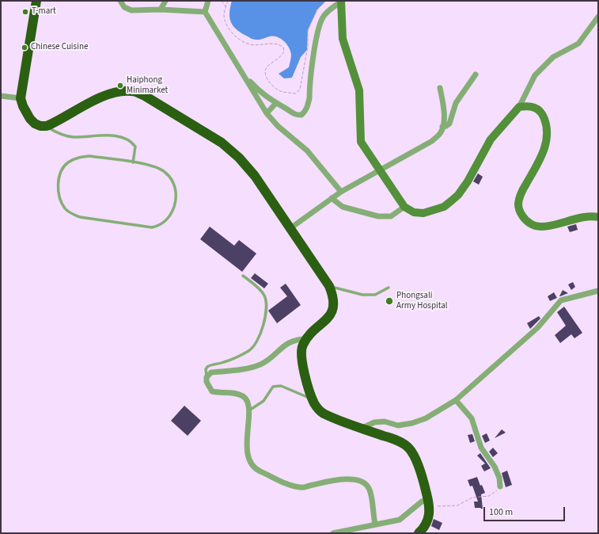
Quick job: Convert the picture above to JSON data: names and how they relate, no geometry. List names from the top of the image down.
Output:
{
  "places": [
    "T-mart",
    "Chinese Cuisine",
    "Haiphong Minimarket",
    "Phongsali Army Hospital"
  ],
  "scale_bar": "100 m"
}
